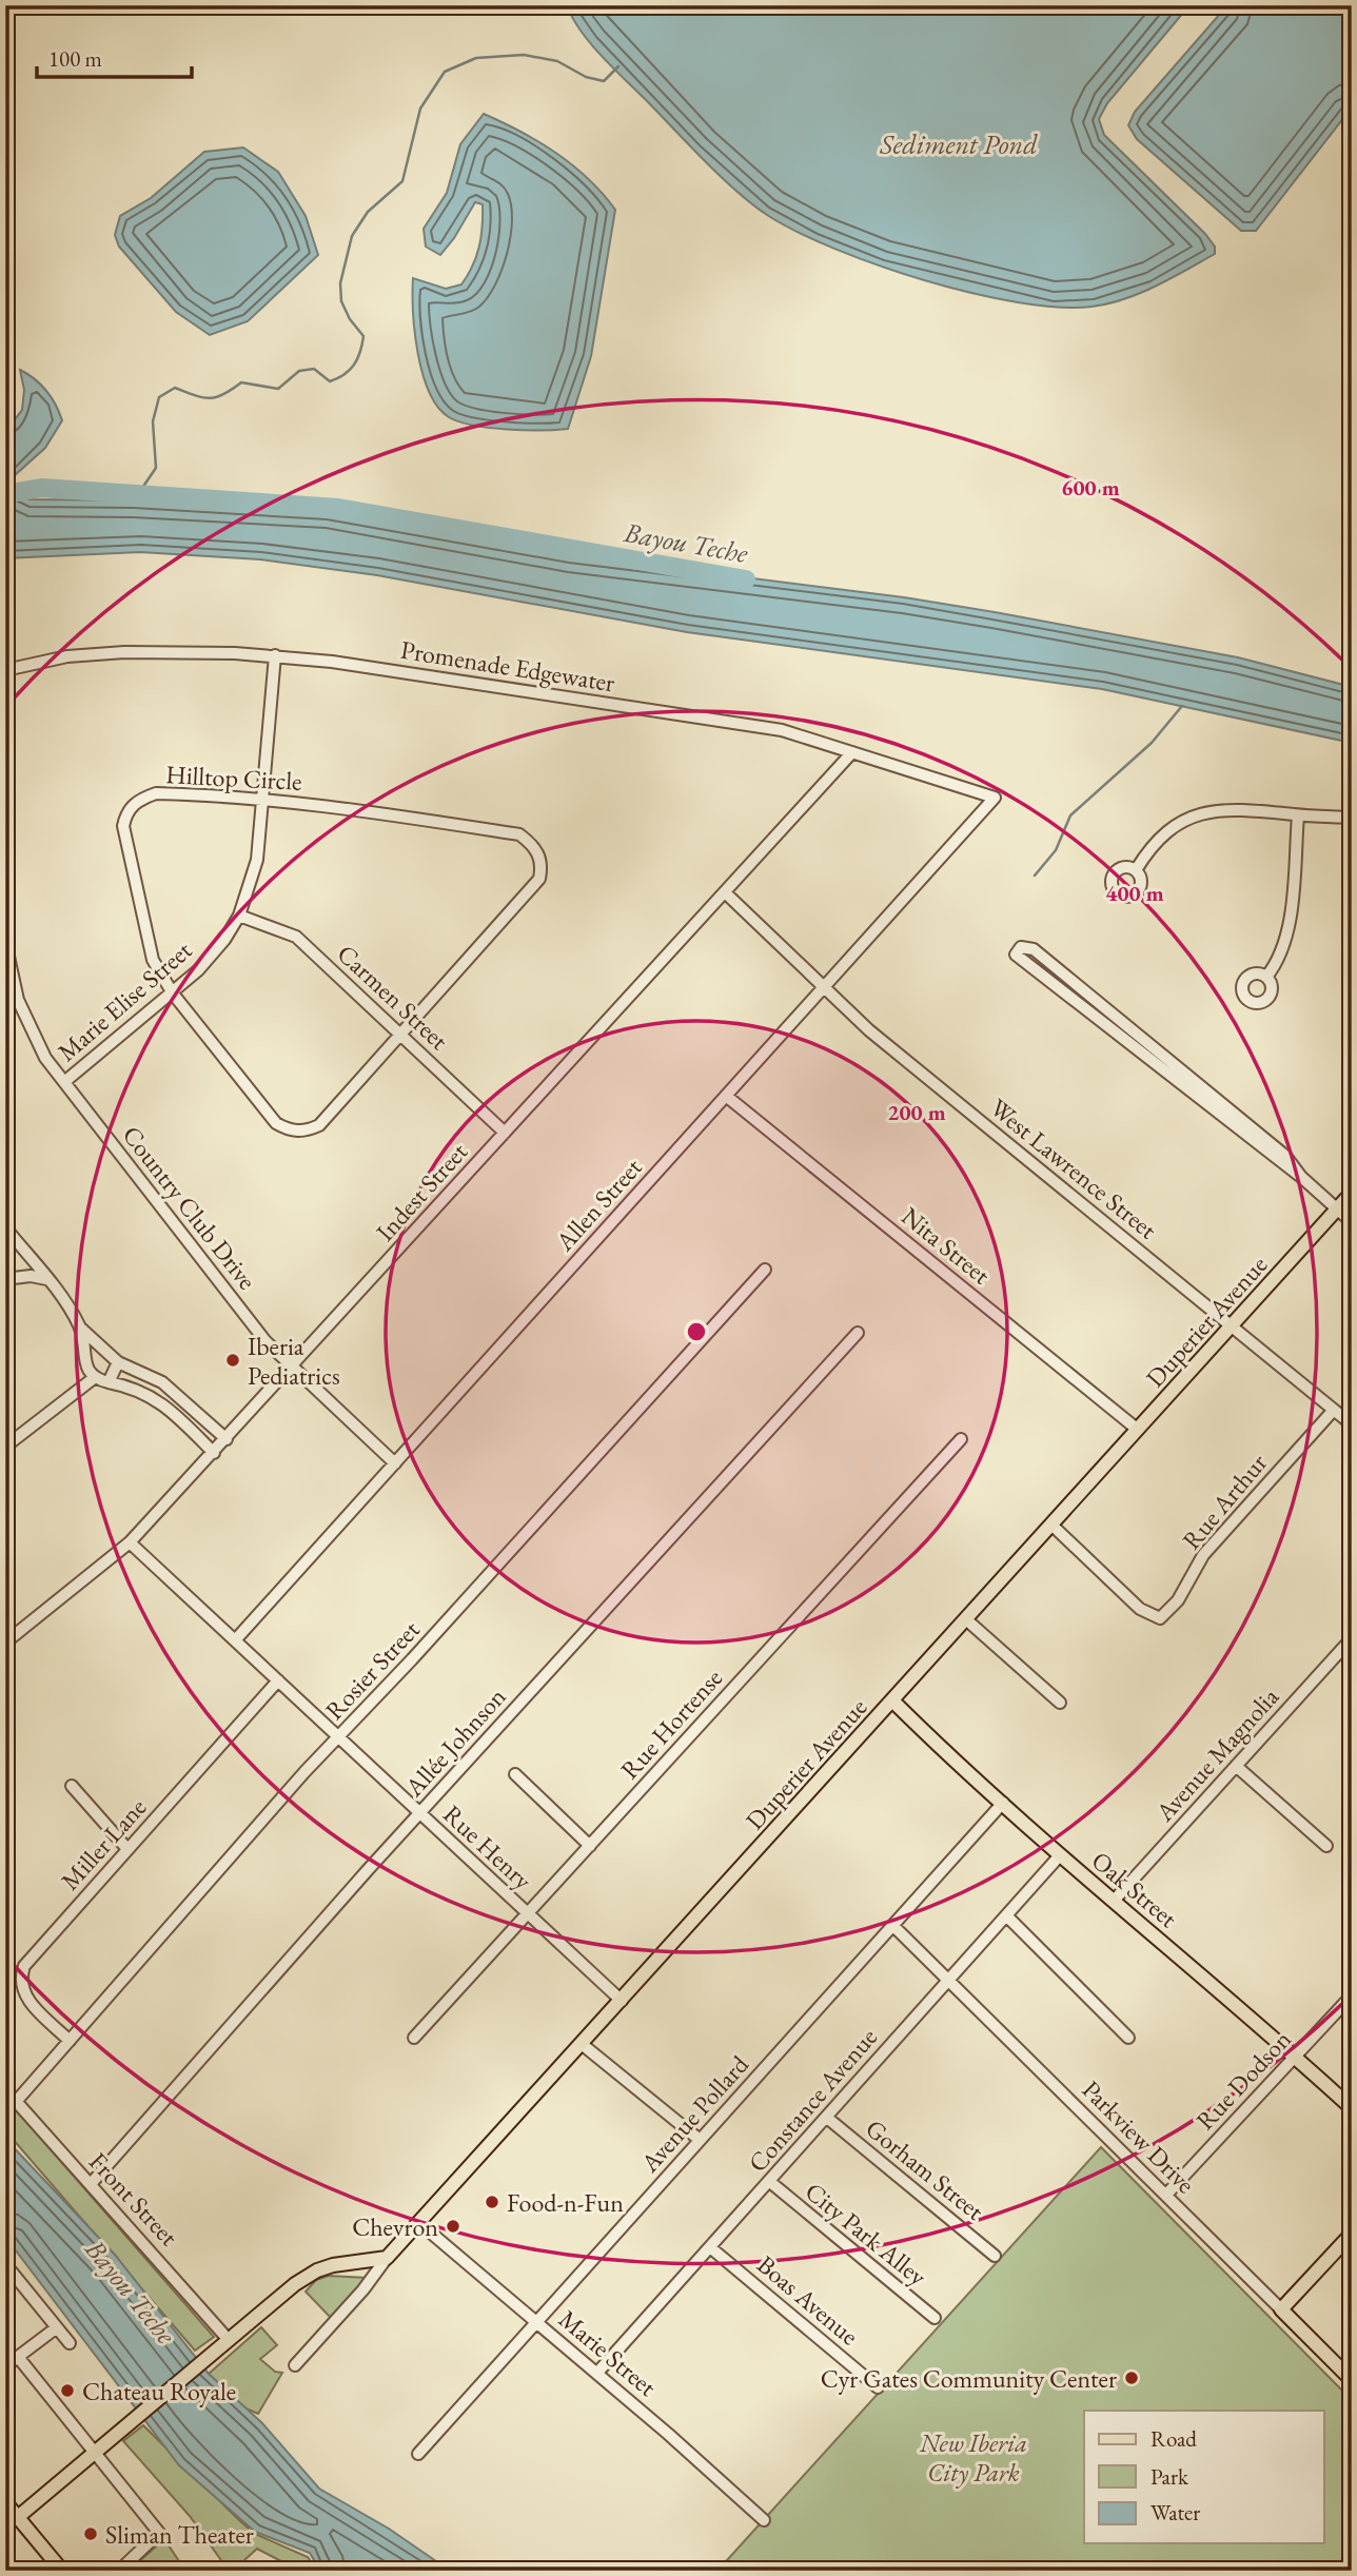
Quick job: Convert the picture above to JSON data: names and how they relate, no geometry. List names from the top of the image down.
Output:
{
  "streets": {
    "main road": ["Duperier Avenue", "Oak Street", "Parkview Drive"],
    "street": [
      "Promenade Edgewater",
      "Hilltop Circle",
      "Carmen Street",
      "Marie Elise Street",
      "West Lawrence Street",
      "Indest Street",
      "Allen Street",
      "Country Club Drive",
      "Nita Street",
      "Rue Arthur",
      "Rosier Street",
      "Rue Hortense",
      "Allée Johnson",
      "Avenue Magnolia",
      "Miller Lane",
      "Rue Henry",
      "Rue Dodson",
      "Constance Avenue",
      "Avenue Pollard",
      "Gorham Street",
      "Front Street",
      "City Park Alley",
      "Boas Avenue",
      "Marie Street"
    ]
  },
  "crossings": [
    ["Promenade Edgewater", "Marie Elise Street"],
    ["Promenade Edgewater", "Indest Street"],
    ["Promenade Edgewater", "Allen Street"],
    ["Hilltop Circle", "Carmen Street"],
    ["Hilltop Circle", "Marie Elise Street"],
    ["Carmen Street", "Marie Elise Street"],
    ["Carmen Street", "Indest Street"],
    ["Marie Elise Street", "Country Club Drive"],
    ["West Lawrence Street", "Indest Street"],
    ["West Lawrence Street", "Allen Street"],
    ["West Lawrence Street", "Duperier Avenue"],
    ["West Lawrence Street", "Rue Arthur"],
    ["Indest Street", "Country Club Drive"],
    ["Indest Street", "Rue Henry"],
    ["Allen Street", "Country Club Drive"],
    ["Allen Street", "Nita Street"],
    ["Allen Street", "Rue Henry"],
    ["Nita Street", "Duperier Avenue"],
    ["Duperier Avenue", "Rue Arthur"],
    ["Duperier Avenue", "Rue Henry"],
    ["Duperier Avenue", "Oak Street"],
    ["Duperier Avenue", "Marie Street"],
    ["Rosier Street", "Miller Lane"],
    ["Rosier Street", "Rue Henry"],
    ["Rosier Street", "Front Street"],
    ["Rue Hortense", "Rue Henry"],
    ["Allée Johnson", "Rue Henry"],
    ["Allée Johnson", "Front Street"],
    ["Avenue Magnolia", "Oak Street"],
    ["Miller Lane", "Rue Henry"],
    ["Oak Street", "Rue Dodson"],
    ["Oak Street", "Constance Avenue"],
    ["Oak Street", "Avenue Pollard"],
    ["Rue Dodson", "Parkview Drive"],
    ["Constance Avenue", "Parkview Drive"],
    ["Constance Avenue", "Gorham Street"],
    ["Constance Avenue", "City Park Alley"],
    ["Constance Avenue", "Boas Avenue"],
    ["Constance Avenue", "Marie Street"],
    ["Avenue Pollard", "Parkview Drive"],
    ["Avenue Pollard", "Marie Street"]
  ],
  "water": ["Sediment Pond", "Bayou Teche"],
  "parks": ["New Iberia City Park"],
  "places": [
    "Iberia Pediatrics",
    "Food-n-Fun",
    "Chevron",
    "Cyr Gates Community Center",
    "Chateau Royale",
    "Sliman Theater"
  ],
  "legend": ["Road", "Park", "Water"],
  "scale_bar": "100 m",
  "rings": ["600 m", "400 m", "200 m"]
}
